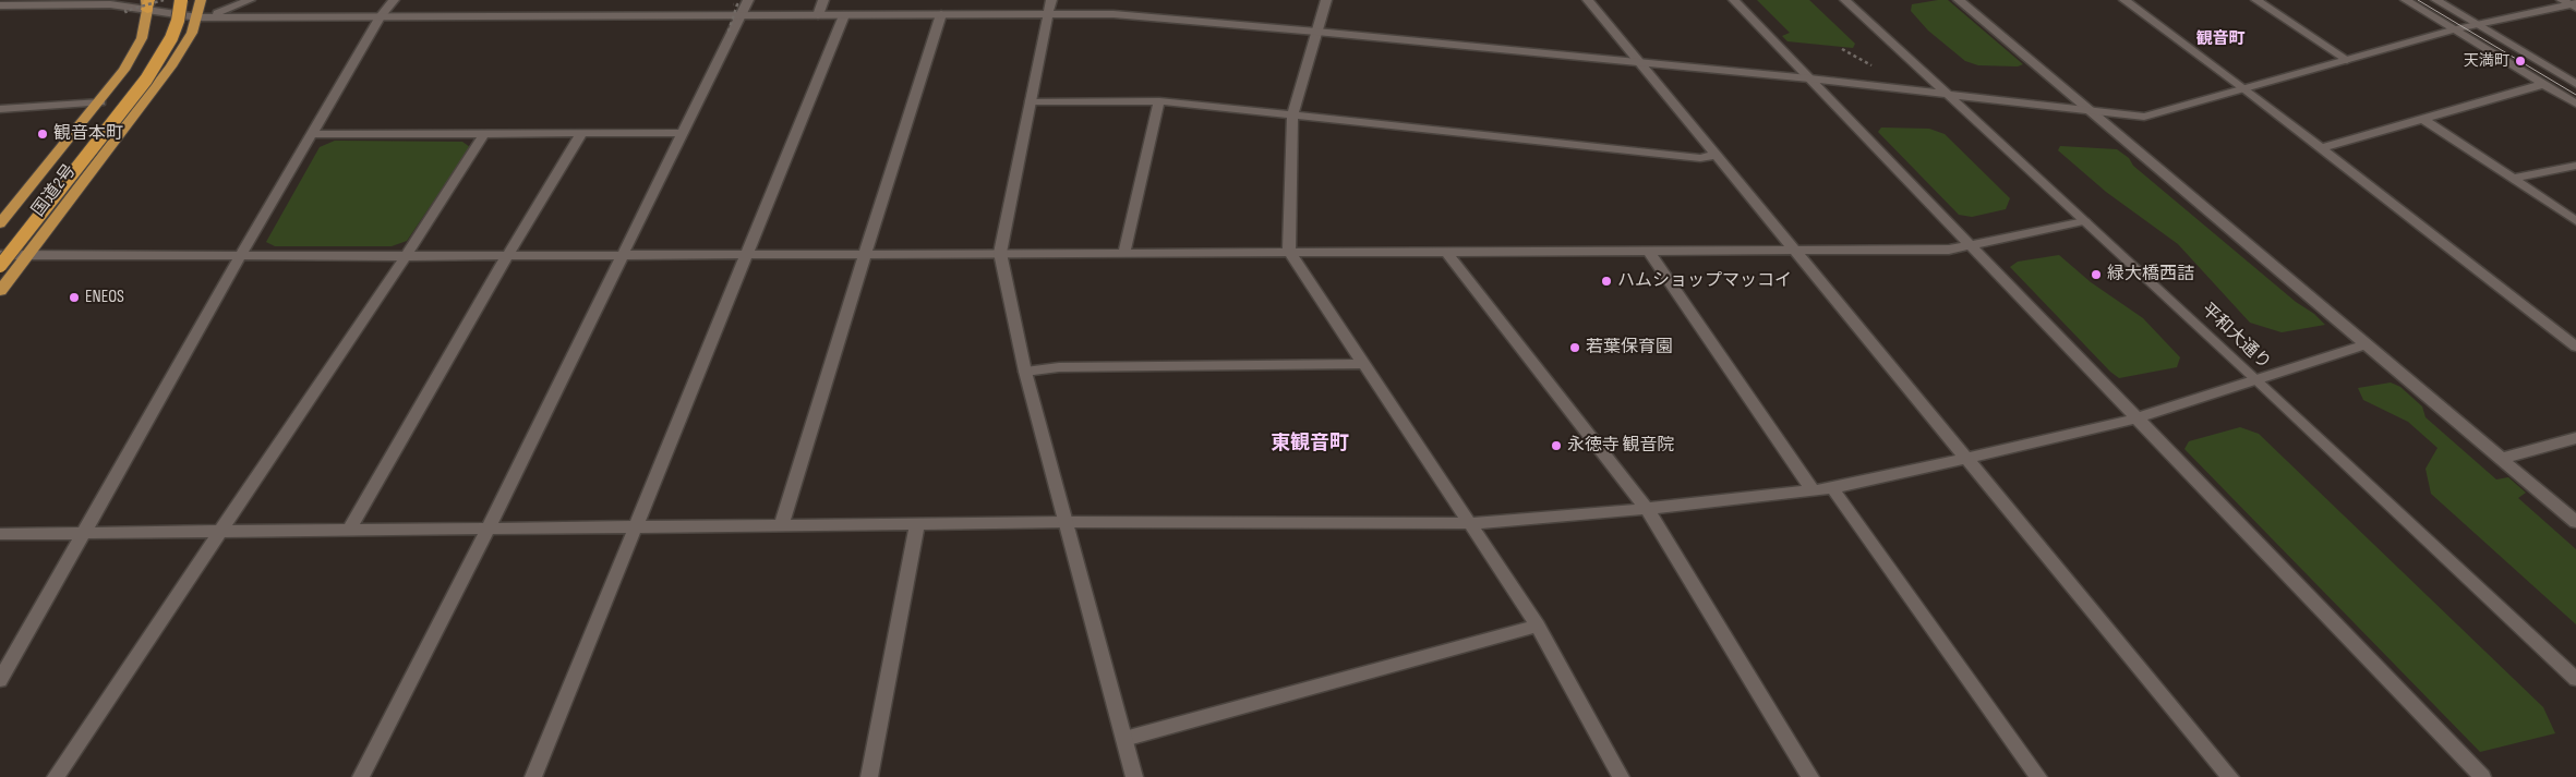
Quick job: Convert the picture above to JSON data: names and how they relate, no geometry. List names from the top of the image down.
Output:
{
  "streets": {
    "highway": ["国道2号"],
    "street": ["平和大通り"]
  },
  "districts": ["観音町", "東観音町"],
  "places": [
    "天満町",
    "観音本町",
    "緑大橋西詰",
    "ハムショップマッコイ",
    "ENEOS",
    "若葉保育園",
    "永徳寺 観音院"
  ]
}
